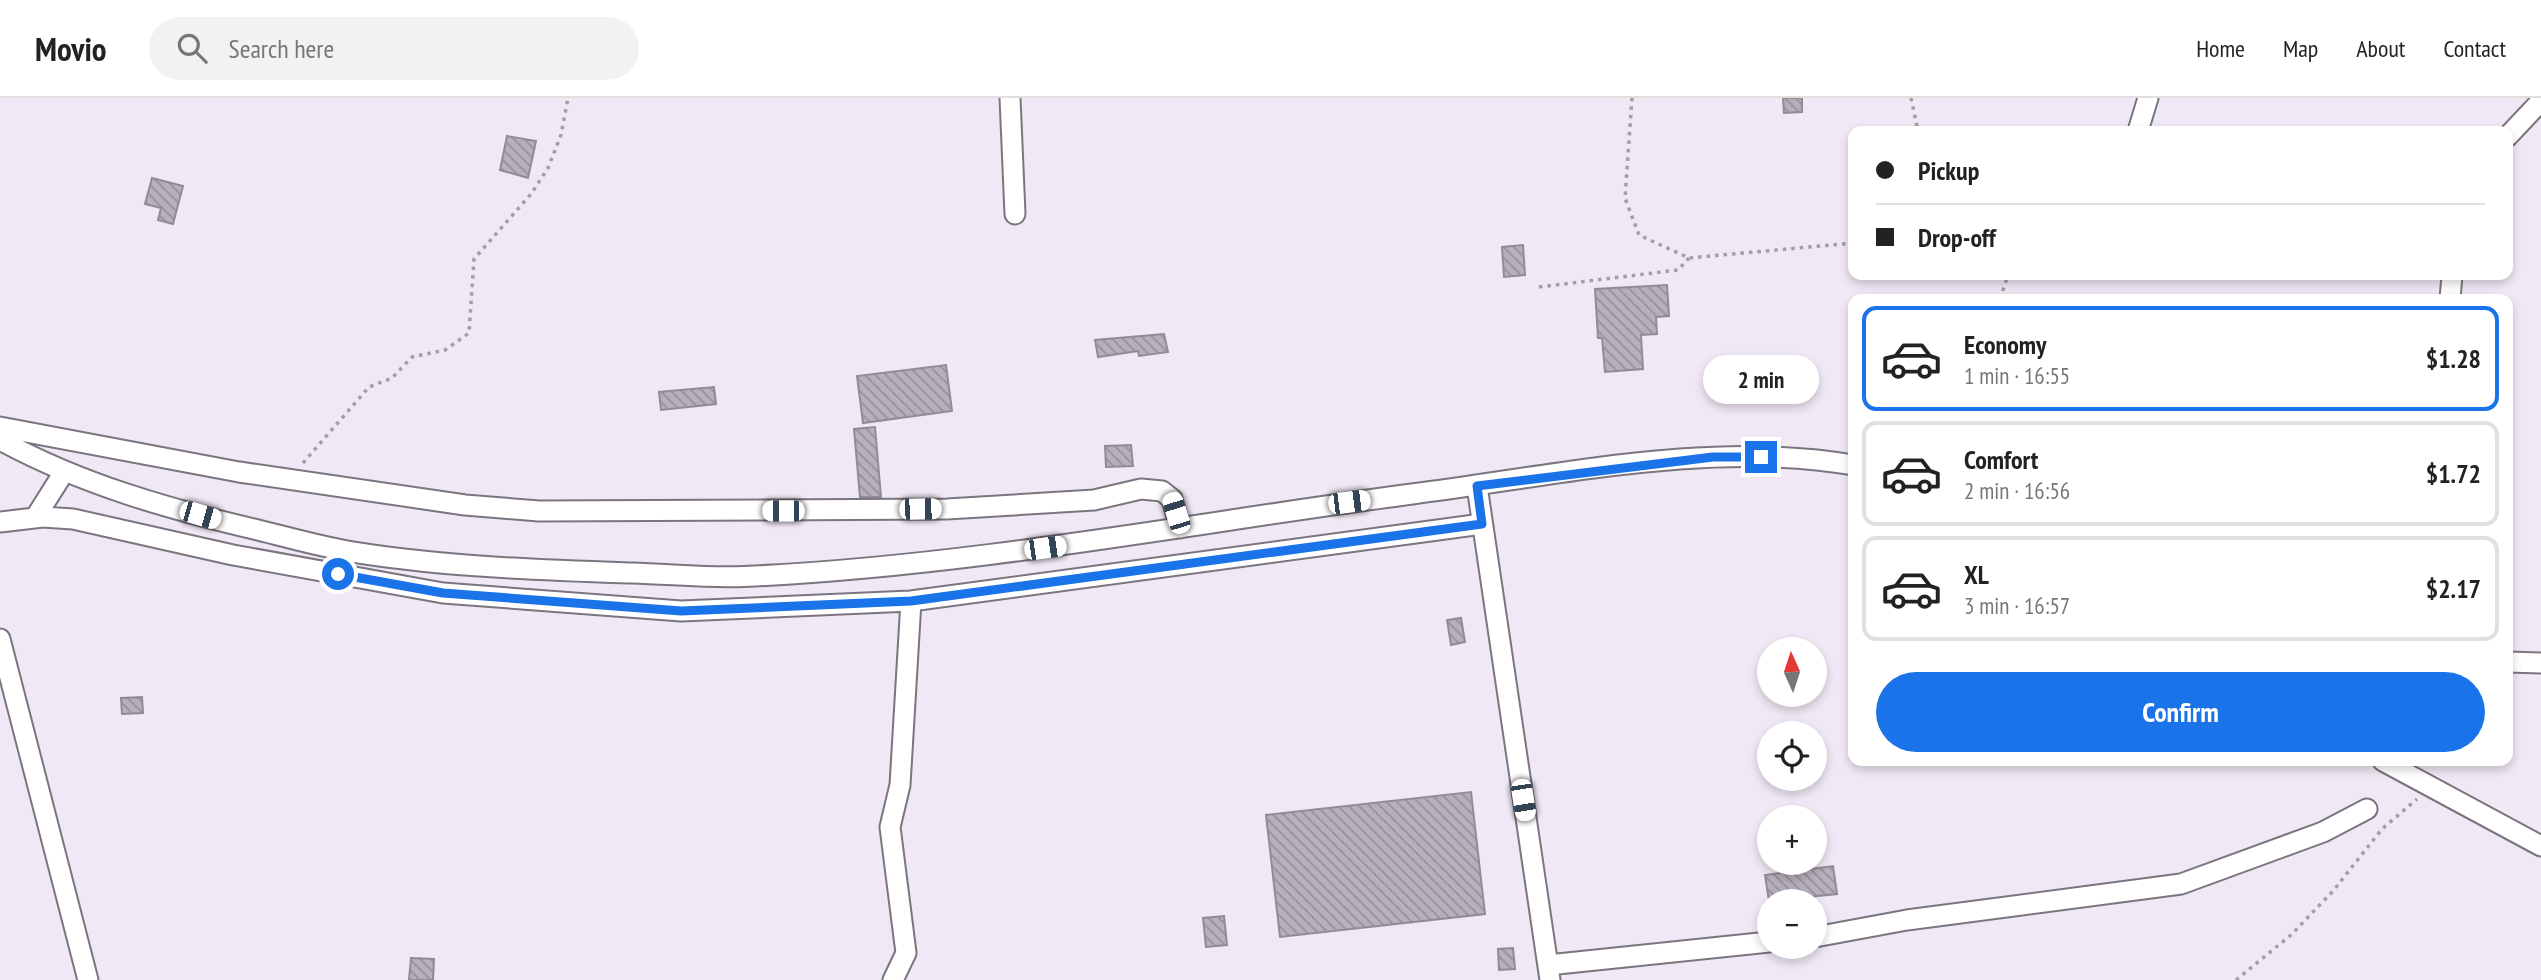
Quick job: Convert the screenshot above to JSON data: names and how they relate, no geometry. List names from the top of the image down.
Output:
{
  "north": "top",
  "page": {
    "header": "Movio",
    "search": "Search here",
    "nav": [
      "Home",
      "Map",
      "About",
      "Contact"
    ],
    "banner": ["Pickup", "Drop-off"],
    "list": [
      {
        "name": "Economy",
        "note": "1 min · 16:55",
        "value": "$1.28"
      },
      {
        "name": "Comfort",
        "note": "2 min · 16:56",
        "value": "$1.72"
      },
      {
        "name": "XL",
        "note": "3 min · 16:57",
        "value": "$2.17"
      }
    ],
    "bubble": "2 min",
    "map_buttons": ["+", "−"],
    "buttons": "Confirm"
  }
}
